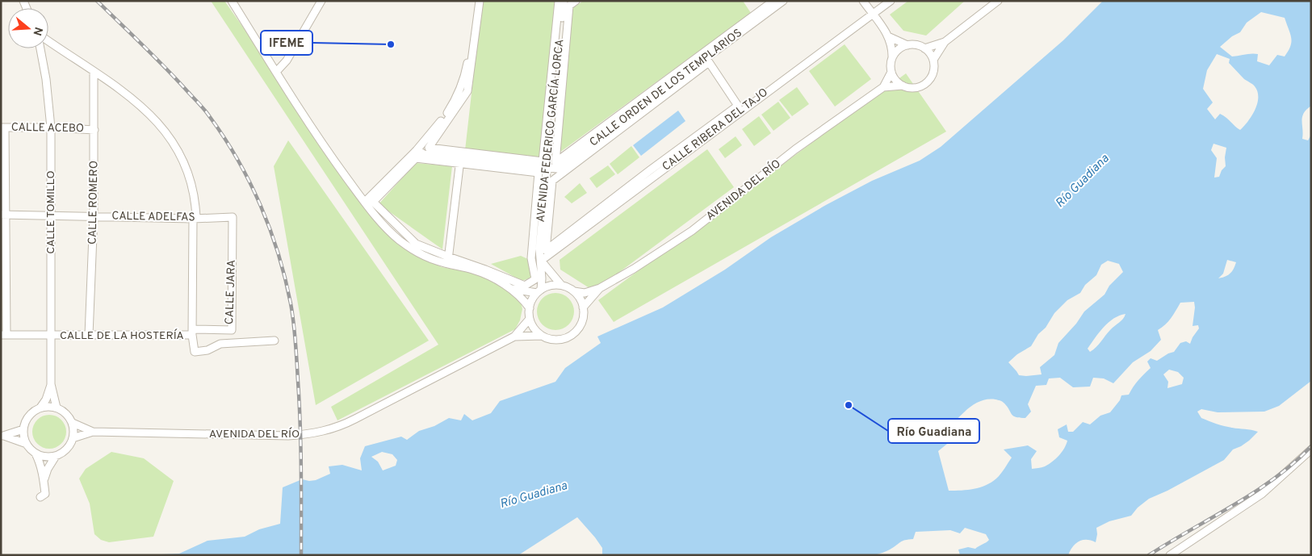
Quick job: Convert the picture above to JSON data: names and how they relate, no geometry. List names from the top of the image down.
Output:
{
  "streets": {
    "street": [
      "CALLE ORDEN DE LOS TEMPLARIOS",
      "CALLE ACEBO",
      "CALLE RIBERA DEL TAJO",
      "AVENIDA FEDERICO GARCÍA LORCA",
      "AVENIDA DEL RÍO",
      "CALLE ROMERO",
      "CALLE TOMILLO",
      "CALLE ADELFAS",
      "CALLE JARA",
      "CALLE DE LA HOSTERÍA"
    ]
  },
  "crossings": [
    ["CALLE ORDEN DE LOS TEMPLARIOS", "AVENIDA FEDERICO GARCÍA LORCA"],
    ["CALLE ACEBO", "CALLE ROMERO"],
    ["CALLE ACEBO", "CALLE TOMILLO"],
    ["CALLE RIBERA DEL TAJO", "AVENIDA FEDERICO GARCÍA LORCA"],
    ["AVENIDA FEDERICO GARCÍA LORCA", "AVENIDA DEL RÍO"],
    ["AVENIDA DEL RÍO", "CALLE TOMILLO"],
    ["CALLE ROMERO", "CALLE ADELFAS"],
    ["CALLE ROMERO", "CALLE DE LA HOSTERÍA"],
    ["CALLE TOMILLO", "CALLE ADELFAS"],
    ["CALLE TOMILLO", "CALLE DE LA HOSTERÍA"],
    ["CALLE ADELFAS", "CALLE JARA"],
    ["CALLE JARA", "CALLE DE LA HOSTERÍA"]
  ],
  "water": ["Río Guadiana"],
  "places": ["IFEME", "Río Guadiana"],
  "north": "right"
}
